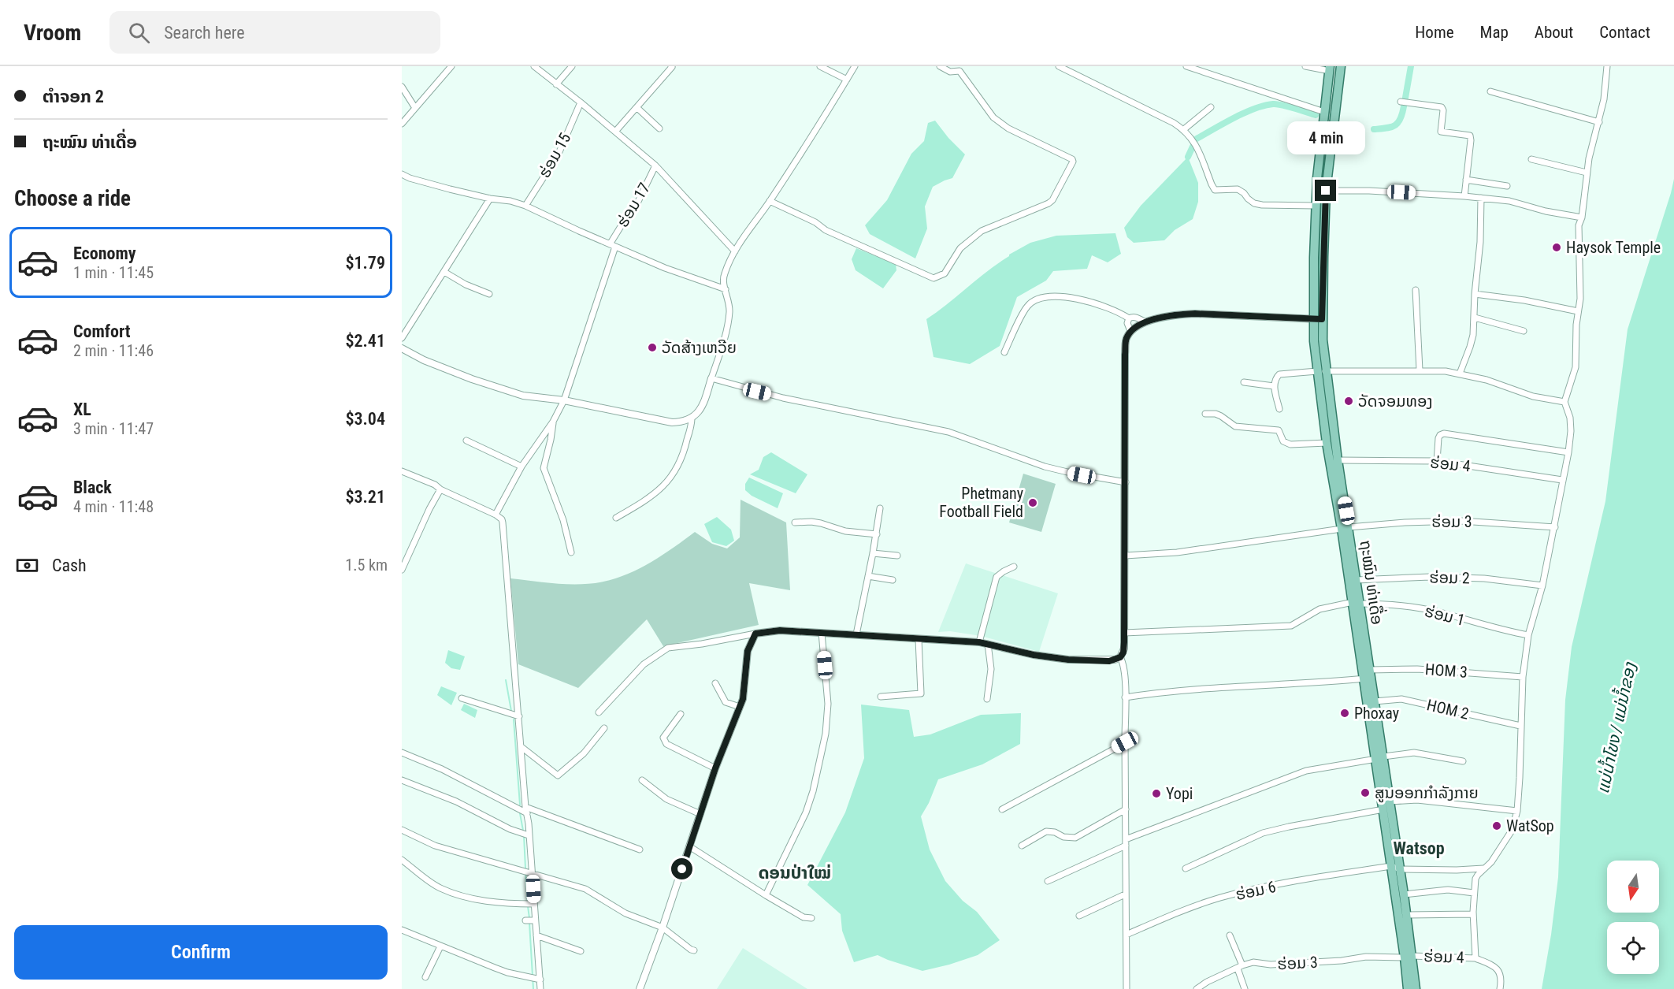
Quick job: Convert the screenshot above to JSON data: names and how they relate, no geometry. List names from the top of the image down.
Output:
{
  "streets": {
    "main road": ["ຖະໝົນ ທ່າເດື່ອ"],
    "street": [
      "ຮ່ອມ 15",
      "ຮ່ອມ 17",
      "ຮ່ອມ 4",
      "ຮ່ອມ 3",
      "ຮ່ອມ 2",
      "ຮ່ອມ 1",
      "HOM 3",
      "HOM 2",
      "ຮ່ອມ 6"
    ]
  },
  "crossings": [
    ["ຮ່ອມ 4", "ຮ່ອມ 3"],
    ["ຮ່ອມ 4", "ຖະໝົນ ທ່າເດື່ອ"],
    ["ຮ່ອມ 3", "ຖະໝົນ ທ່າເດື່ອ"],
    ["ຮ່ອມ 2", "ຖະໝົນ ທ່າເດື່ອ"],
    ["ຖະໝົນ ທ່າເດື່ອ", "ຮ່ອມ 1"],
    ["ຖະໝົນ ທ່າເດື່ອ", "HOM 3"],
    ["ຖະໝົນ ທ່າເດື່ອ", "HOM 2"],
    ["ຖະໝົນ ທ່າເດື່ອ", "ຮ່ອມ 6"]
  ],
  "districts": ["Watsop", "ດອນປ່າໃໝ່"],
  "water": ["แม่น้ำโขง / ແມ່ນ້ຳຂອງ"],
  "places": [
    "Haysok Temple",
    "ວັດສ້າງເຫວີຍ",
    "ວັດຈອມທອງ",
    "Phetmany Football Field",
    "Phoxay",
    "ສູນອອກກຳລັງກາຍ",
    "Yopi",
    "WatSop"
  ],
  "north": "bottom",
  "page": {
    "header": "Vroom",
    "search": "Search here",
    "nav": [
      "Home",
      "Map",
      "About",
      "Contact"
    ],
    "banner": ["ຕຳຈອກ 2", "ຖະໝົນ ທ່າເດື່ອ"],
    "bubble": "4 min",
    "heading": "Choose a ride",
    "list": [
      {
        "name": "Economy",
        "note": "1 min · 11:45",
        "value": "$1.79"
      },
      {
        "name": "Comfort",
        "note": "2 min · 11:46",
        "value": "$2.41"
      },
      {
        "name": "XL",
        "note": "3 min · 11:47",
        "value": "$3.04"
      },
      {
        "name": "Black",
        "note": "4 min · 11:48",
        "value": "$3.21"
      }
    ],
    "pay": ["Cash", "1.5 km"],
    "buttons": "Confirm"
  }
}
